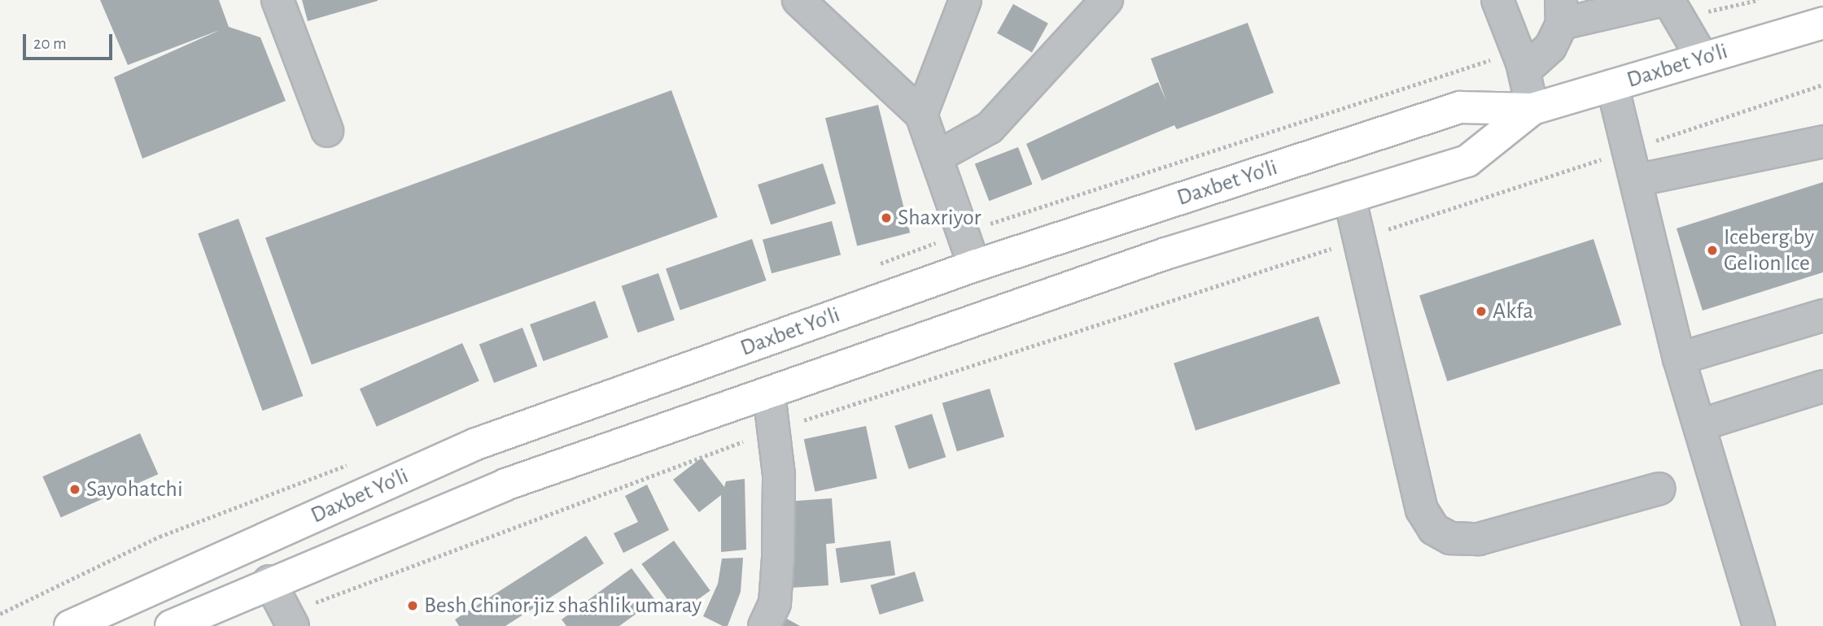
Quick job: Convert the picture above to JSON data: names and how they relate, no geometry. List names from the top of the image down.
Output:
{
  "streets": {
    "main road": ["Daxbet Yo'li"]
  },
  "places": [
    "Shaxriyor",
    "Iceberg by Gelion Ice",
    "Akfa",
    "Sayohatchi",
    "Besh Chinor jiz shashlik umaray"
  ],
  "scale_bar": "20 m"
}
